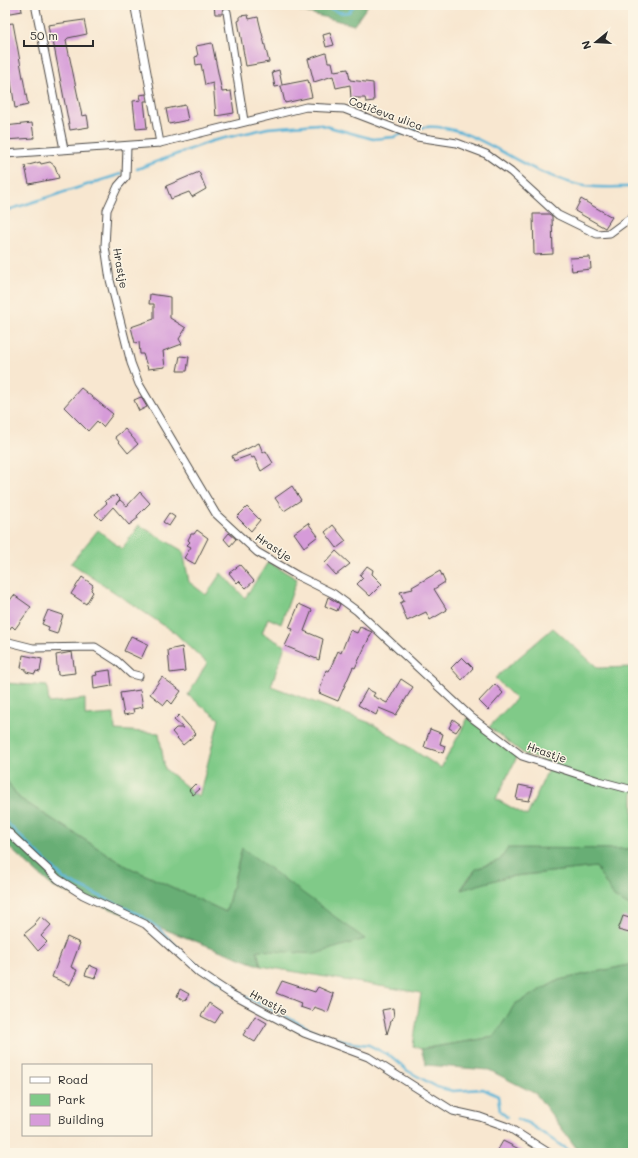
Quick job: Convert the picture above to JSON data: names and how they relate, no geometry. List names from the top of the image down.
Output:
{
  "streets": {
    "street": ["Cotičeva ulica", "Hrastje"]
  },
  "crossings": [
    ["Cotičeva ulica", "Hrastje"]
  ],
  "legend": ["Road", "Park", "Building"],
  "scale_bar": "50 m",
  "north": "left"
}
